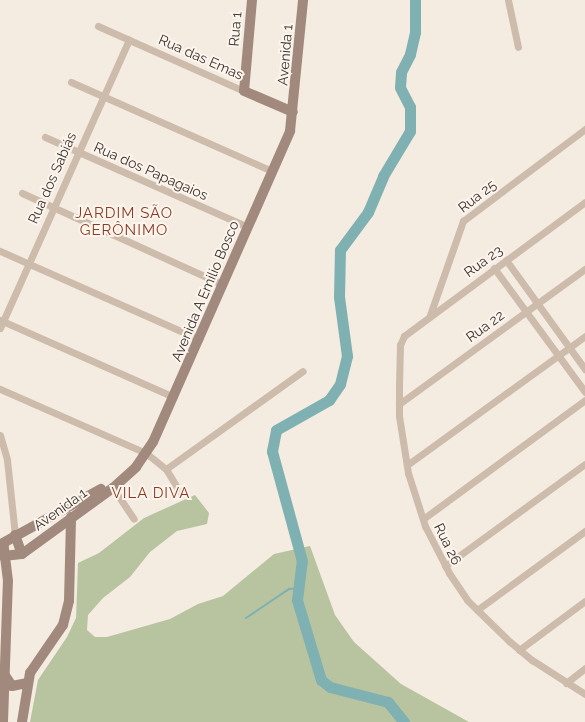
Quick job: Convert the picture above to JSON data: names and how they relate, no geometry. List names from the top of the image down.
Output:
{
  "streets": {
    "main road": [
      "Rua 1",
      "Avenida 1",
      "Rua das Emas",
      "Avenida A Emilio Bosco"
    ],
    "street": [
      "Rua dos Papagaios",
      "Rua dos Sabiás",
      "Rua 25",
      "Rua 23",
      "Rua 22",
      "Rua 26"
    ]
  },
  "crossings": [
    ["Rua 1", "Rua das Emas"],
    ["Avenida 1", "Rua das Emas"],
    ["Avenida 1", "Avenida A Emilio Bosco"],
    ["Rua das Emas", "Rua dos Sabiás"],
    ["Rua das Emas", "Avenida A Emilio Bosco"],
    ["Rua dos Papagaios", "Rua dos Sabiás"],
    ["Rua dos Papagaios", "Avenida A Emilio Bosco"],
    ["Rua 25", "Rua 23"],
    ["Rua 23", "Rua 26"],
    ["Rua 22", "Rua 26"]
  ],
  "districts": ["JARDIM SÃO GERÔNIMO", "VILA DIVA"]
}
